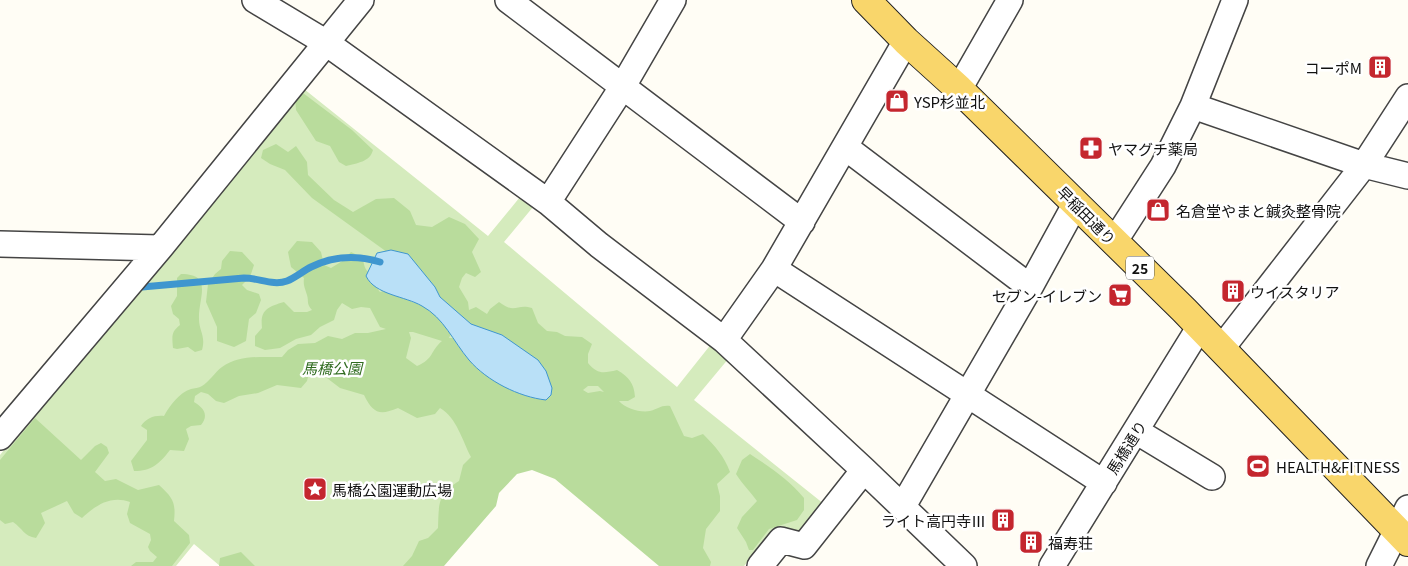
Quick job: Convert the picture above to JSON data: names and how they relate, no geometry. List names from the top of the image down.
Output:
{
  "streets": {
    "main road": ["早稲田通り", "25"],
    "street": ["馬橋通り"]
  },
  "crossings": [
    ["早稲田通り", "馬橋通り"]
  ],
  "parks": ["馬橋公園"],
  "places": {
    "building": [
      "コーポM",
      "ウイスタリア",
      "ライト高円寺Ⅲ",
      "福寿荘"
    ],
    "shop": ["YSP杉並北", "名倉堂やまと鍼灸整骨院"],
    "pharmacy": ["ヤマグチ薬局"],
    "supermarket": ["セブン-イレブン"],
    "sports": ["HEALTH&FITNESS"],
    "place": ["馬橋公園運動広場"]
  }
}
